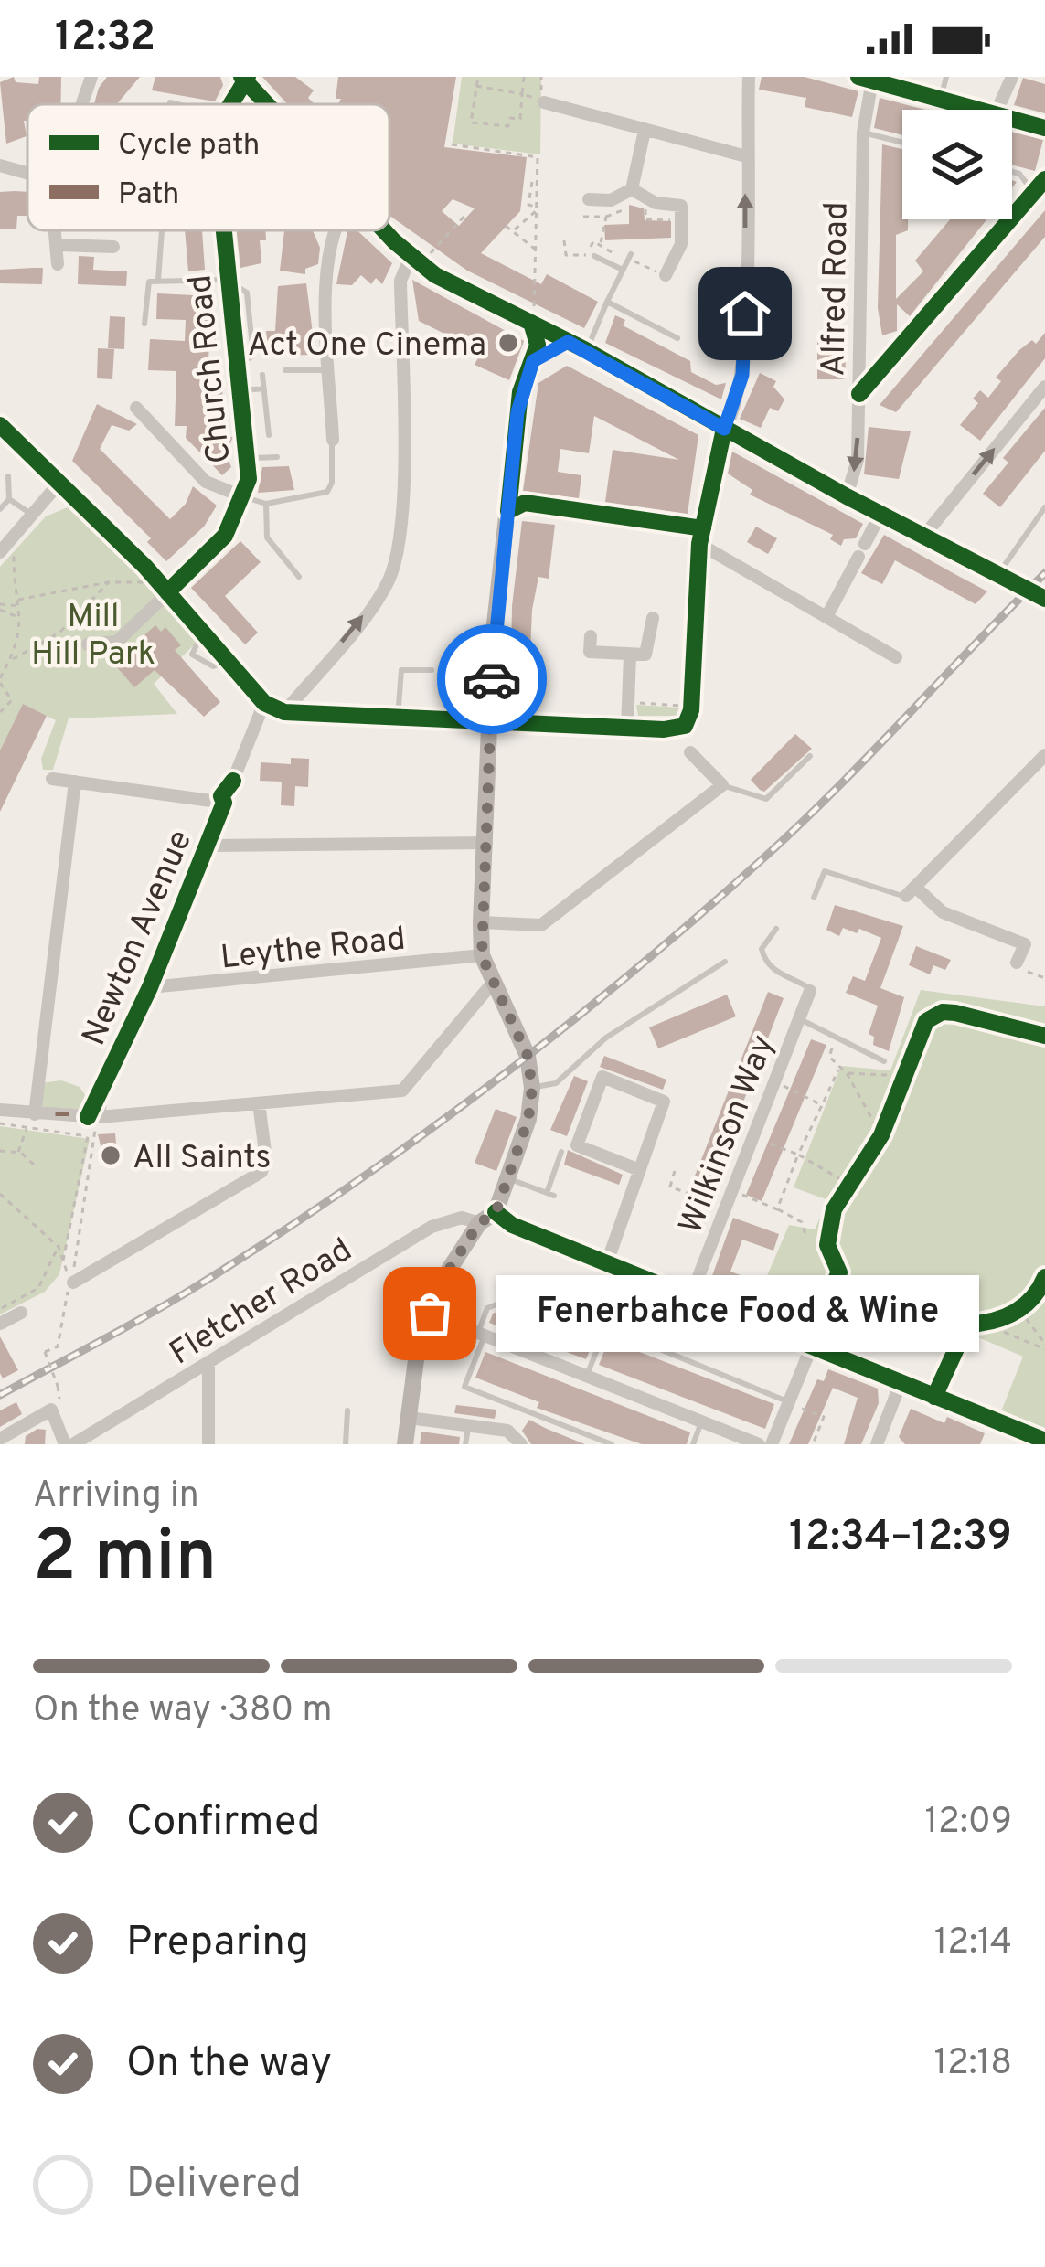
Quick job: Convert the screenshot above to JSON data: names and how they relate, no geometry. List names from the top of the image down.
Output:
{
  "streets": {
    "street": [
      "Alfred Road",
      "Church Road",
      "Newton Avenue",
      "Leythe Road",
      "Wilkinson Way",
      "Fletcher Road"
    ]
  },
  "crossings": [
    ["Newton Avenue", "Leythe Road"]
  ],
  "parks": ["Mill Hill Park"],
  "places": ["Act One Cinema", "All Saints", "Fenerbahce Food & Wine"],
  "legend": ["Cycle path", "Path"],
  "page": {
    "status": "12:32",
    "bubble": "Fenerbahce Food & Wine",
    "heading": ["2 min", "Arriving in", "12:34–12:39"],
    "bar": "On the way · 380 m",
    "list": [
      ["Confirmed", "12:09"],
      ["Preparing", "12:14"],
      ["On the way", "12:18"],
      "Delivered"
    ]
  }
}
